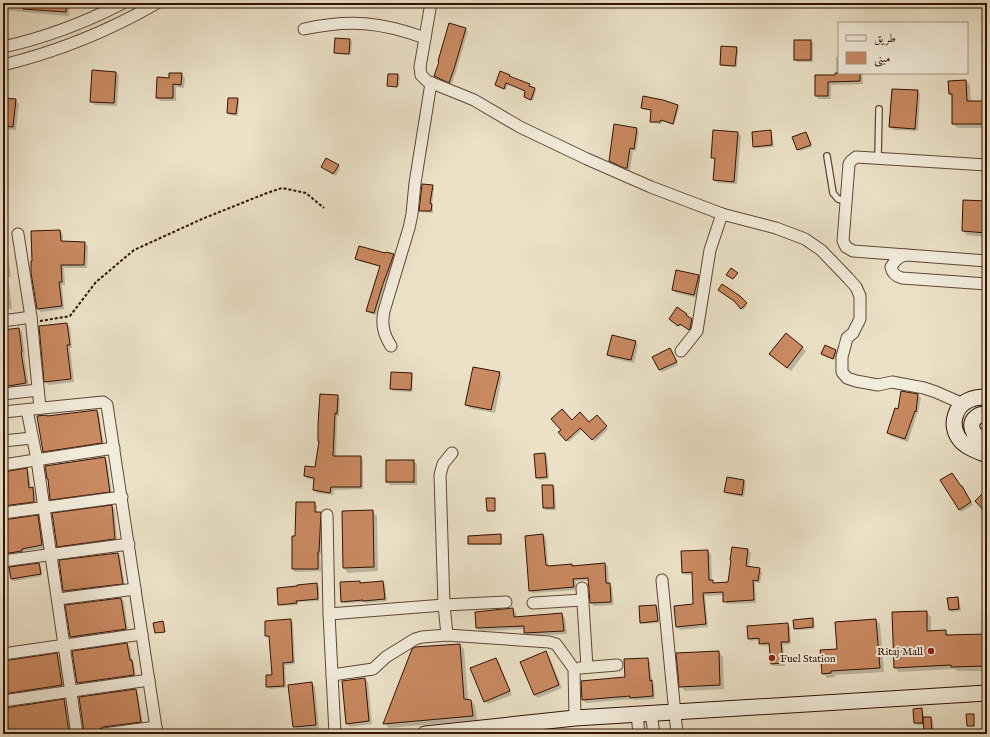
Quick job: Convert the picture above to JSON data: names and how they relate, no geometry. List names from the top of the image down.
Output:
{
  "places": ["Ritaj Mall", "Fuel Station"],
  "legend": ["طريق", "مبنى"]
}
